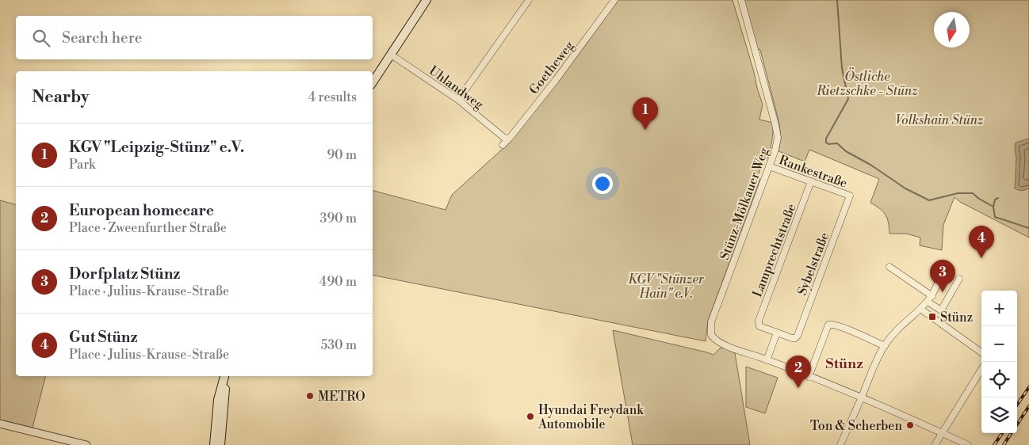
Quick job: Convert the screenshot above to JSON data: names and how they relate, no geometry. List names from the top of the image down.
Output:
{
  "streets": {
    "street": [
      "Goetheweg",
      "Uhlandweg",
      "Rankestraße",
      "Stünz-Mölkauer Weg",
      "Lamprechtstraße",
      "Sybelstraße"
    ]
  },
  "crossings": [
    ["Goetheweg", "Uhlandweg"],
    ["Rankestraße", "Stünz-Mölkauer Weg"],
    ["Rankestraße", "Lamprechtstraße"],
    ["Rankestraße", "Sybelstraße"],
    ["Lamprechtstraße", "Sybelstraße"]
  ],
  "districts": ["Stünz"],
  "parks": ["Östliche Rietzschke - Stünz", "Volkshain Stünz", "KGV \"Stünzer Hain\" e.V."],
  "places": {
    "transit": ["Stünz"],
    "other": ["METRO", "Hyundai Freydank Automobile", "Ton & Scherben"]
  },
  "north": "bottom",
  "page": {
    "search": "Search here",
    "heading": ["Nearby", "4 results"],
    "pins": [
      "1",
      "4",
      "3",
      "2"
    ],
    "list": [
      {
        "mark": "1",
        "name": "KGV \"Leipzig-Stünz\" e.V.",
        "note": "Park",
        "value": "90 m"
      },
      {
        "mark": "2",
        "name": "European homecare",
        "note": "Place · Zweenfurther Straße",
        "value": "390 m"
      },
      {
        "mark": "3",
        "name": "Dorfplatz Stünz",
        "note": "Place · Julius-Krause-Straße",
        "value": "490 m"
      },
      {
        "mark": "4",
        "name": "Gut Stünz",
        "note": "Place · Julius-Krause-Straße",
        "value": "530 m"
      }
    ],
    "map_buttons": ["+", "−"]
  }
}
